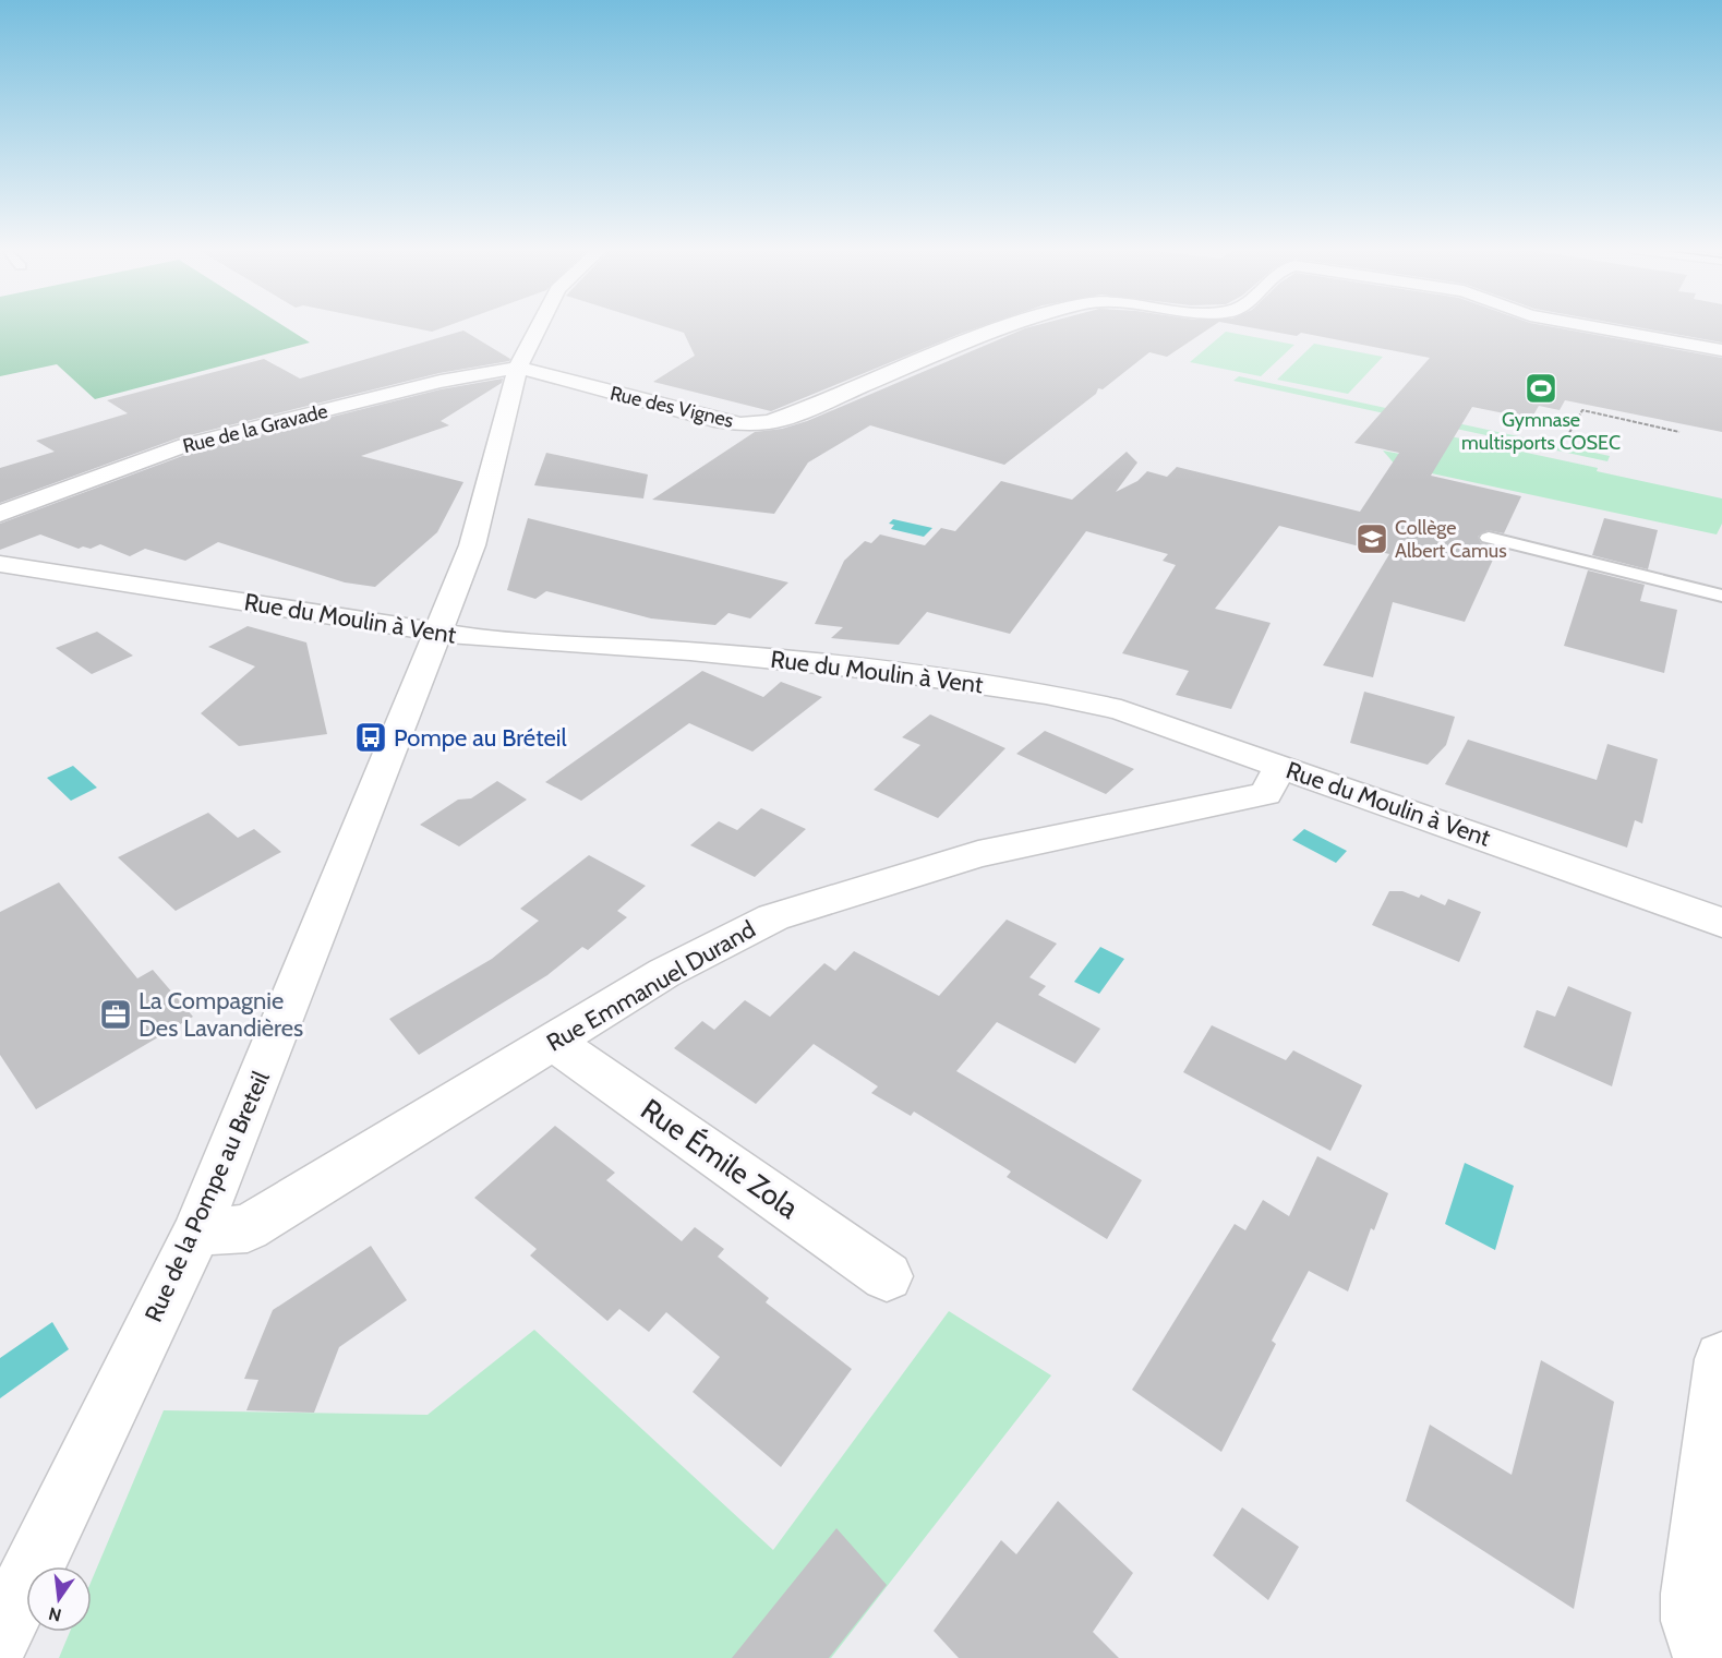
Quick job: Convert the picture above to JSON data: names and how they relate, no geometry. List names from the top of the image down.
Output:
{
  "streets": {
    "street": [
      "Rue des Vignes",
      "Rue de la Gravade",
      "Rue du Moulin à Vent",
      "Rue Emmanuel Durand",
      "Rue Émile Zola",
      "Rue de la Pompe au Breteil"
    ]
  },
  "crossings": [
    ["Rue des Vignes", "Rue de la Gravade"],
    ["Rue des Vignes", "Rue de la Pompe au Breteil"],
    ["Rue de la Gravade", "Rue de la Pompe au Breteil"],
    ["Rue du Moulin à Vent", "Rue Emmanuel Durand"],
    ["Rue du Moulin à Vent", "Rue de la Pompe au Breteil"],
    ["Rue Emmanuel Durand", "Rue Émile Zola"],
    ["Rue Emmanuel Durand", "Rue de la Pompe au Breteil"]
  ],
  "places": {
    "sports": ["Gymnase multisports COSEC"],
    "school or university": ["Collège Albert Camus"],
    "bus stop": ["Pompe au Bréteil"],
    "office": ["La Compagnie Des Lavandières"]
  },
  "north": "bottom"
}
